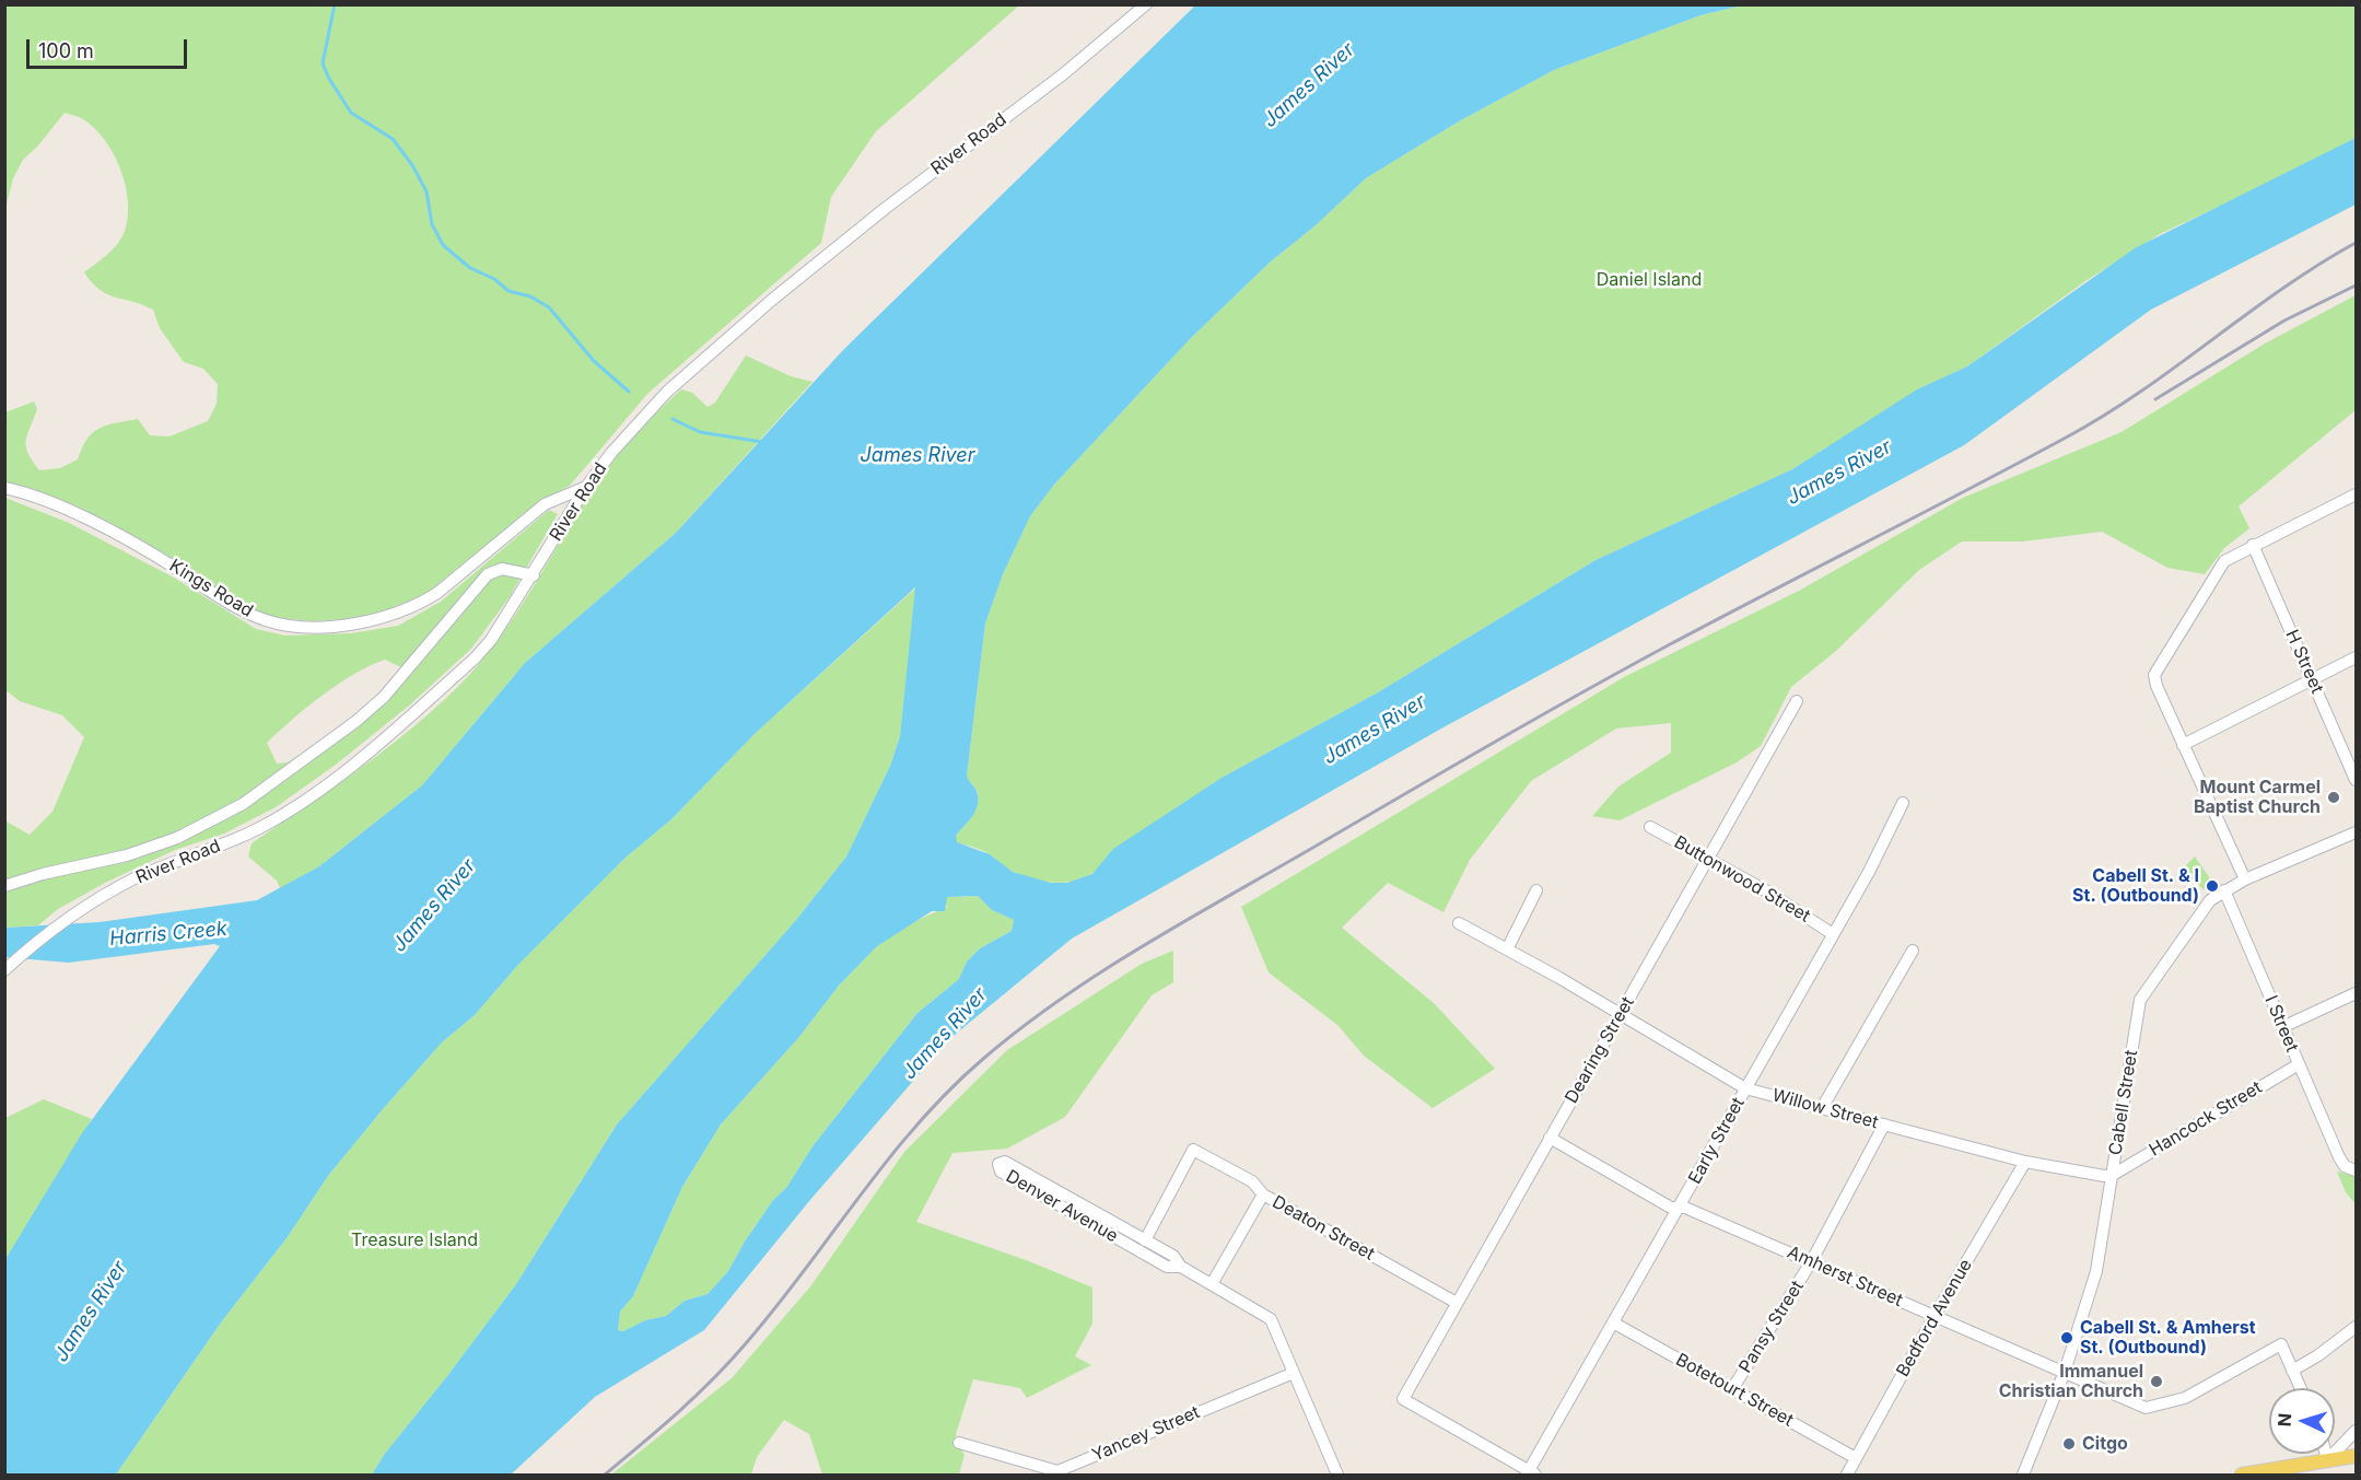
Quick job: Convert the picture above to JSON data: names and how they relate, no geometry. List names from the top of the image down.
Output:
{
  "streets": {
    "street": [
      "River Road",
      "Kings Road",
      "H Street",
      "Buttonwood Street",
      "I Street",
      "Dearing Street",
      "Cabell Street",
      "Willow Street",
      "Hancock Street",
      "Early Street",
      "Denver Avenue",
      "Deaton Street",
      "Amherst Street",
      "Bedford Avenue",
      "Pansy Street",
      "Botetourt Street",
      "Yancey Street"
    ]
  },
  "crossings": [
    ["River Road", "Kings Road"],
    ["Buttonwood Street", "Dearing Street"],
    ["Buttonwood Street", "Early Street"],
    ["I Street", "Cabell Street"],
    ["I Street", "Hancock Street"],
    ["Dearing Street", "Willow Street"],
    ["Dearing Street", "Early Street"],
    ["Dearing Street", "Deaton Street"],
    ["Dearing Street", "Amherst Street"],
    ["Cabell Street", "Willow Street"],
    ["Cabell Street", "Hancock Street"],
    ["Cabell Street", "Amherst Street"],
    ["Willow Street", "Hancock Street"],
    ["Willow Street", "Early Street"],
    ["Willow Street", "Bedford Avenue"],
    ["Willow Street", "Pansy Street"],
    ["Early Street", "Amherst Street"],
    ["Early Street", "Botetourt Street"],
    ["Denver Avenue", "Deaton Street"],
    ["Denver Avenue", "Yancey Street"],
    ["Amherst Street", "Bedford Avenue"],
    ["Amherst Street", "Pansy Street"],
    ["Bedford Avenue", "Botetourt Street"],
    ["Pansy Street", "Botetourt Street"]
  ],
  "water": ["James River", "Harris Creek"],
  "parks": ["Daniel Island", "Treasure Island"],
  "places": [
    "Mount Carmel Baptist Church",
    "Cabell St. & I St. (Outbound)",
    "Cabell St. & Amherst St. (Outbound)",
    "Immanuel Christian Church",
    "Citgo"
  ],
  "scale_bar": "100 m",
  "north": "left"
}
